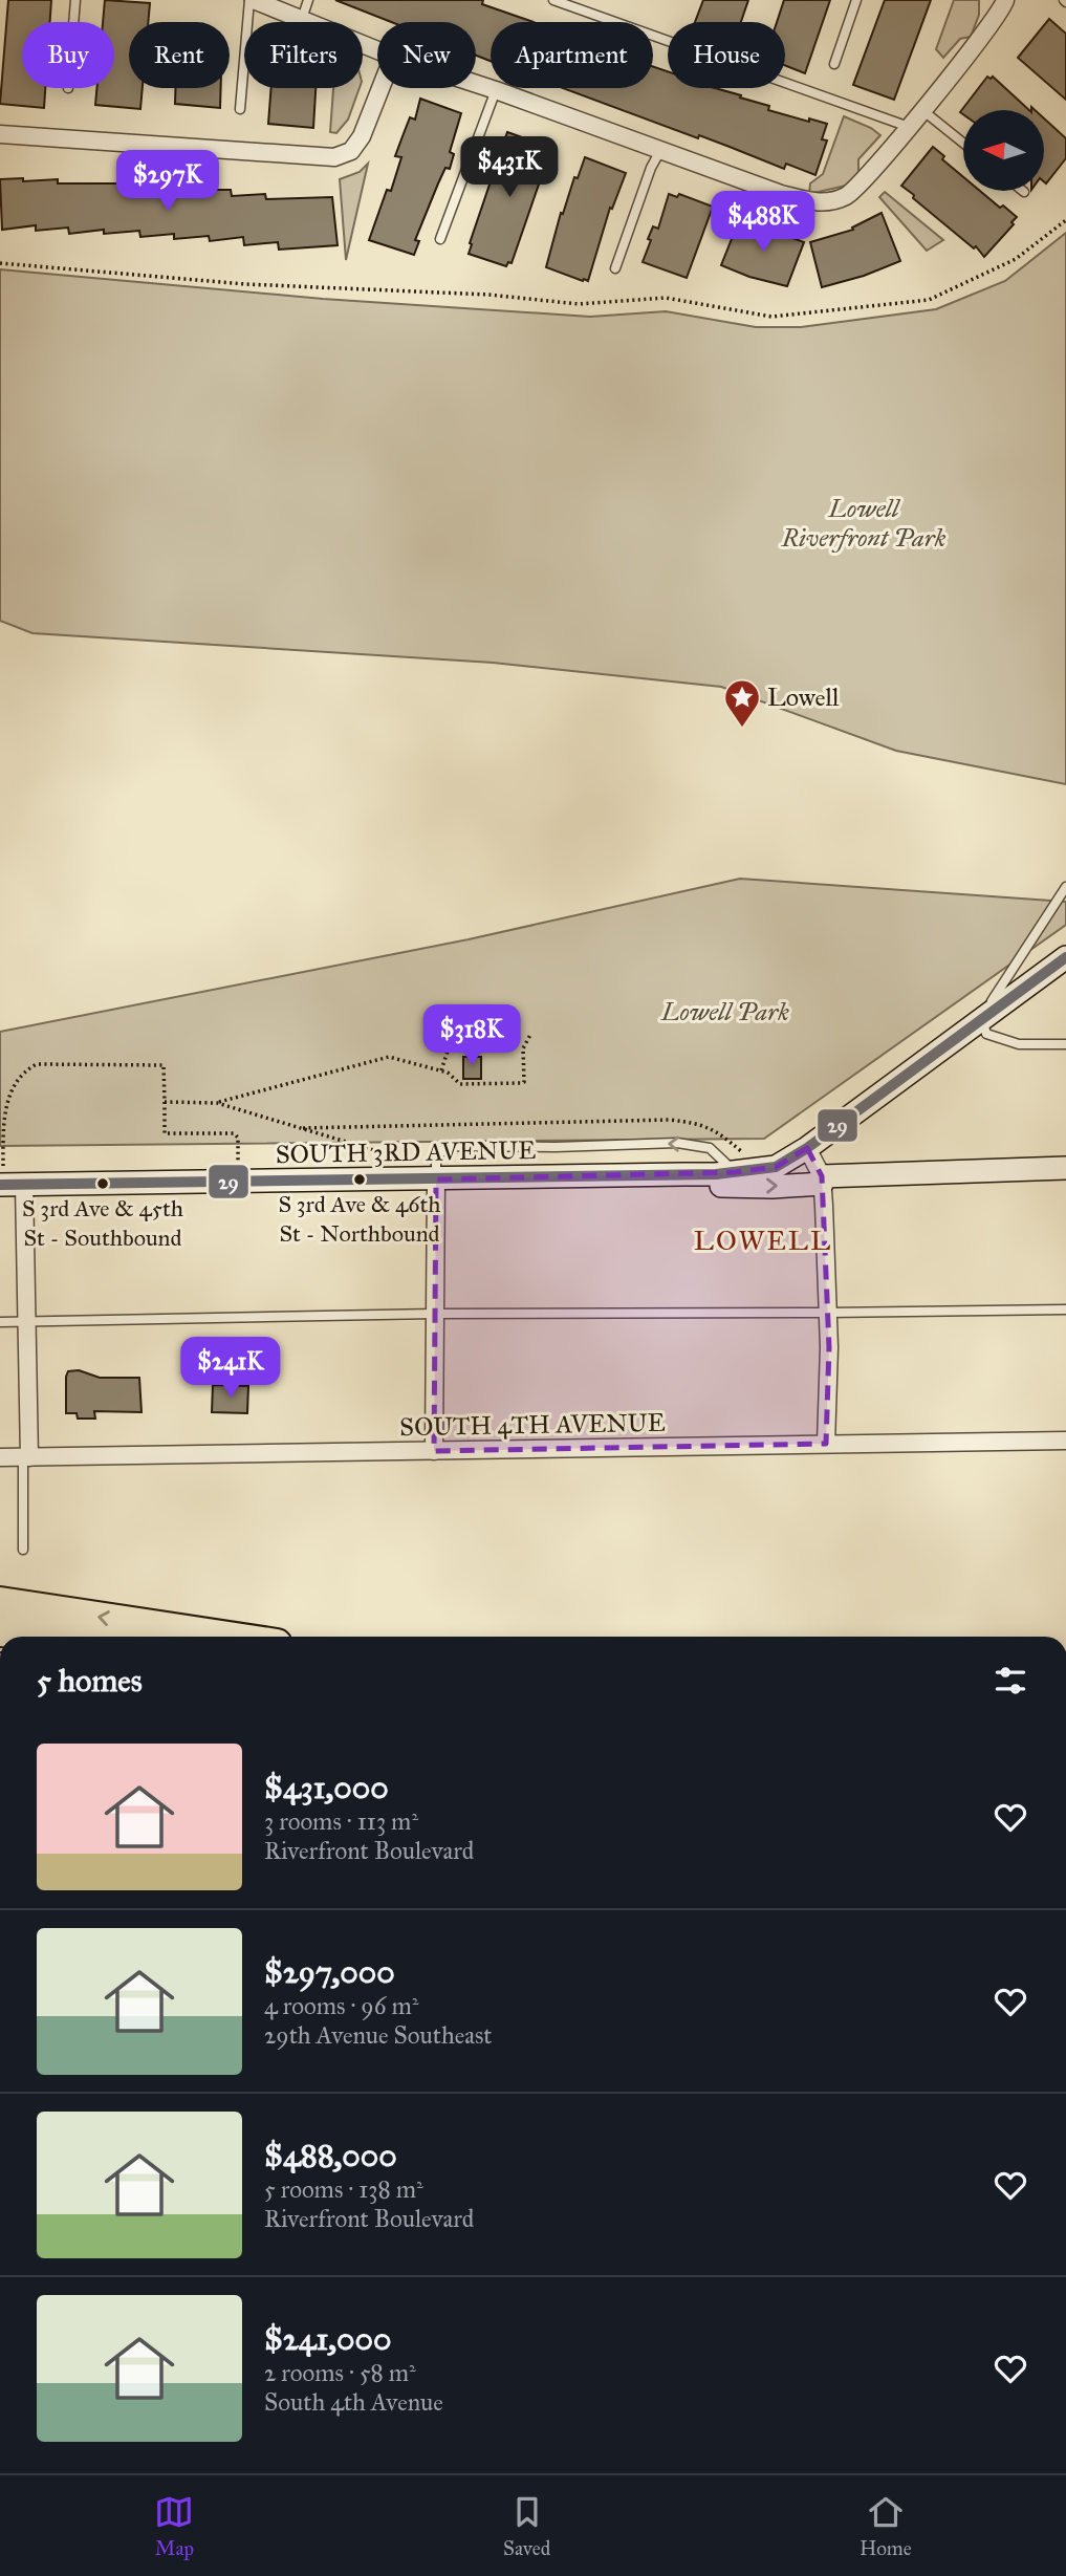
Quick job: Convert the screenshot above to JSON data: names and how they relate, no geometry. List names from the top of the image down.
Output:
{
  "streets": {
    "main road": ["SOUTH 3RD AVENUE"],
    "street": ["SOUTH 4TH AVENUE"]
  },
  "districts": ["LOWELL"],
  "parks": ["Lowell Riverfront Park", "Lowell Park"],
  "places": {
    "place": ["Lowell"],
    "other": ["S 3rd Ave & 46th St - Northbound", "S 3rd Ave & 45th St - Southbound"]
  },
  "lines": ["transit line 29"],
  "north": "left",
  "page": {
    "chip": [
      "Buy",
      "Rent",
      "Filters",
      "New",
      "Apartment",
      "House"
    ],
    "price": [
      "$431K",
      "$297K",
      "$488K",
      "$318K",
      "$241K"
    ],
    "heading": "5 homes",
    "list": [
      {
        "name": "$431,000",
        "note": "3 rooms · 113 m² · Riverfront Boulevard"
      },
      {
        "name": "$297,000",
        "note": "4 rooms · 96 m² · 29th Avenue Southeast"
      },
      {
        "name": "$488,000",
        "note": "5 rooms · 138 m² · Riverfront Boulevard"
      },
      {
        "name": "$241,000",
        "note": "2 rooms · 58 m² · South 4th Avenue"
      }
    ],
    "tabs": ["Map", "Saved", "Home"]
  }
}
